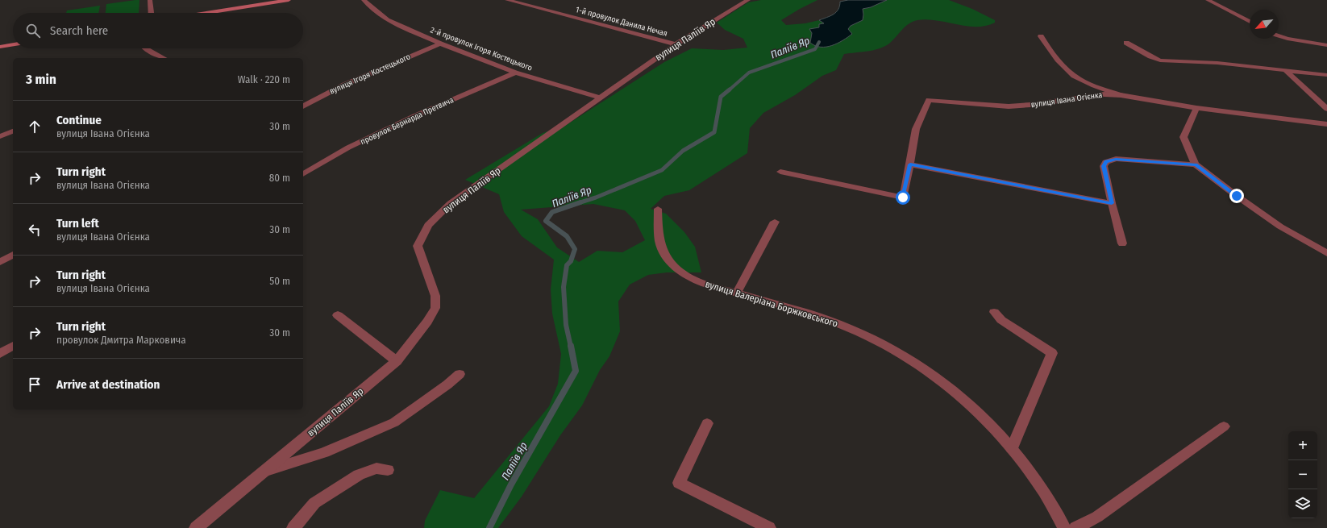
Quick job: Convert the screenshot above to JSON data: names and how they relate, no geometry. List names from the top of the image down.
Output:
{
  "streets": {
    "street": [
      "1-й провулок Данила Нечая",
      "вулиця Паліїв Яр",
      "2-й провулок Ігоря Костецького",
      "вулиця Ігоря Костецького",
      "вулиця Івана Огієнка",
      "провулок Бернарда Претвича",
      "вулиця Валеріана Боржковського"
    ]
  },
  "crossings": [
    ["1-й провулок Данила Нечая", "вулиця Паліїв Яр"],
    ["вулиця Паліїв Яр", "2-й провулок Ігоря Костецького"],
    ["2-й провулок Ігоря Костецького", "вулиця Ігоря Костецького"],
    ["2-й провулок Ігоря Костецького", "провулок Бернарда Претвича"]
  ],
  "water": ["Паліїв Яр"],
  "north": "bottom left",
  "page": {
    "search": "Search here",
    "heading": ["3 min", "Walk · 220 m"],
    "list": [
      ["Continue", "вулиця Івана Огієнка", "30 m"],
      ["Turn right", "вулиця Івана Огієнка", "80 m"],
      ["Turn left", "вулиця Івана Огієнка", "30 m"],
      ["Turn right", "вулиця Івана Огієнка", "50 m"],
      ["Turn right", "провулок Дмитра Марковича", "30 m"],
      "Arrive at destination"
    ],
    "map_buttons": ["+", "−"]
  }
}
